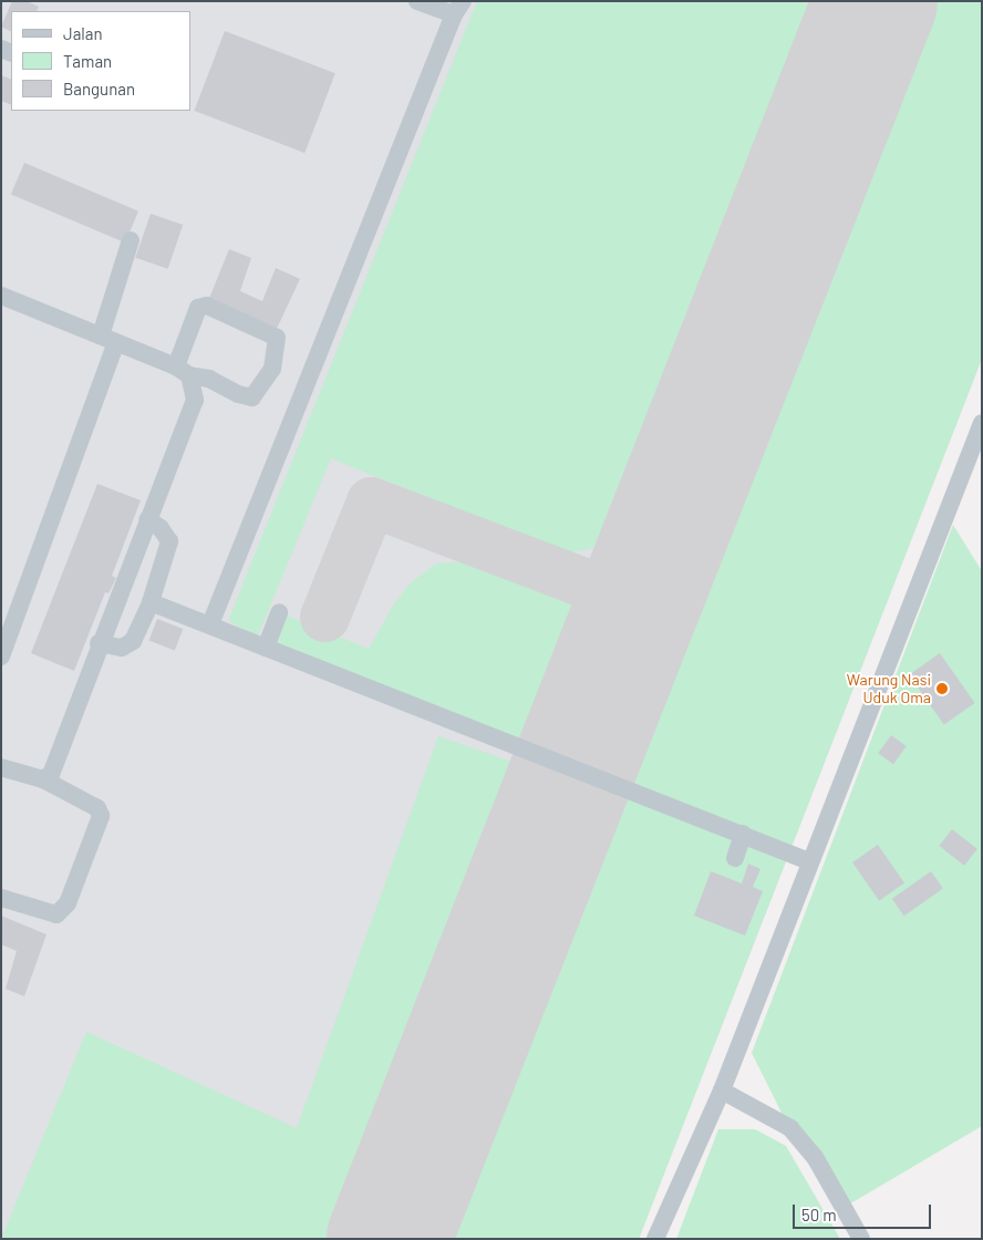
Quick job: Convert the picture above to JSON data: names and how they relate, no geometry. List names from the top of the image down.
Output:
{
  "places": ["Warung Nasi Uduk Oma"],
  "legend": ["Jalan", "Taman", "Bangunan"],
  "scale_bar": "50 m"
}
